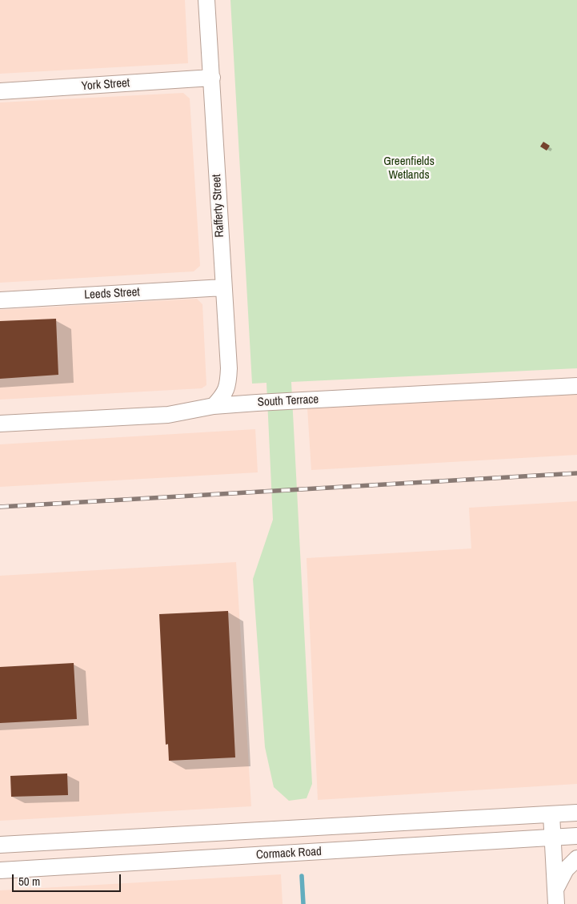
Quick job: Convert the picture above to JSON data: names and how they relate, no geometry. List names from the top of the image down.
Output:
{
  "streets": {
    "street": [
      "York Street",
      "Rafferty Street",
      "Leeds Street",
      "South Terrace",
      "Cormack Road"
    ]
  },
  "crossings": [
    ["York Street", "Rafferty Street"],
    ["Rafferty Street", "Leeds Street"],
    ["Rafferty Street", "South Terrace"]
  ],
  "parks": ["Greenfields Wetlands"],
  "scale_bar": "50 m"
}
